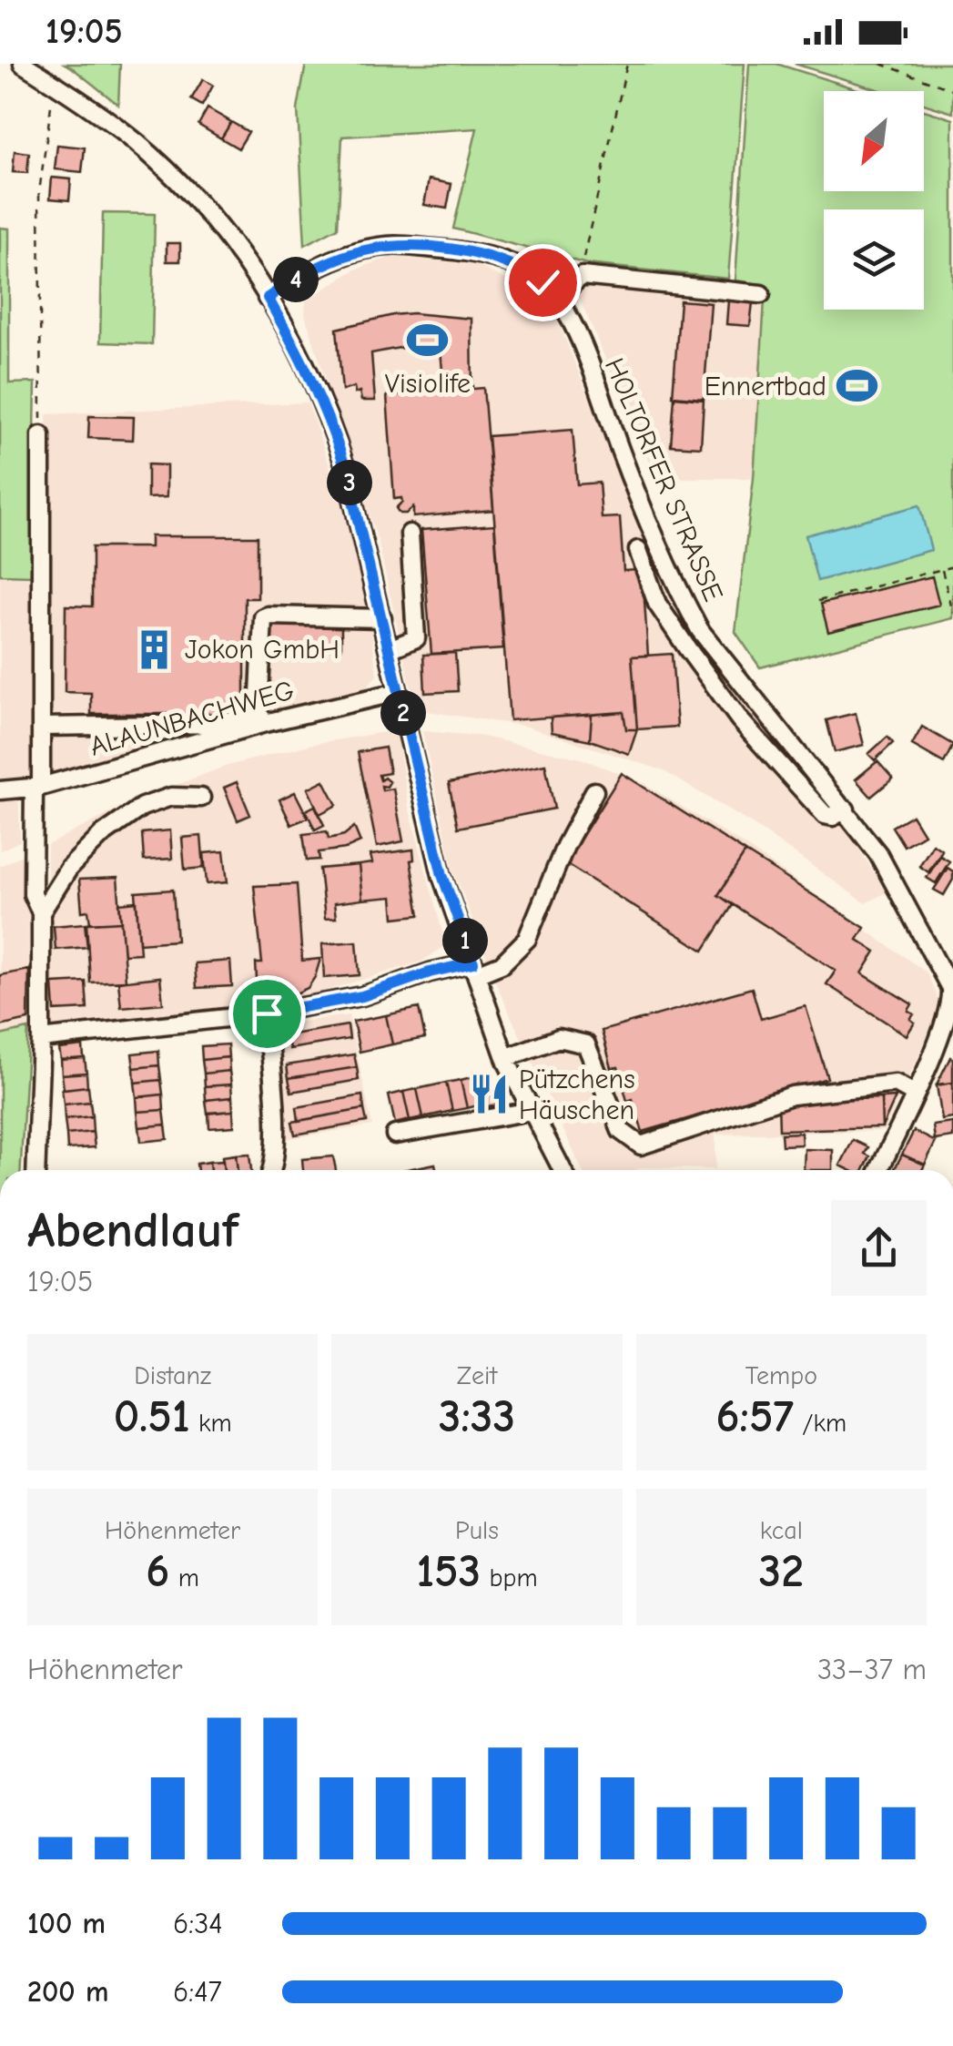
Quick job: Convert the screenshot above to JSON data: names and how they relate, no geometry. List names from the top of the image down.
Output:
{
  "streets": {
    "street": ["HOLTORFER STRASSE", "ALAUNBACHWEG"]
  },
  "places": {
    "sports": ["Visiolife", "Ennertbad"],
    "building": ["Jokon GmbH"],
    "restaurant": ["Pützchens Häuschen"]
  },
  "north": "bottom left",
  "page": {
    "status": "19:05",
    "pins": [
      "4",
      "3",
      "2",
      "1"
    ],
    "heading": ["Abendlauf", "19:05"],
    "stats": [
      ["Distanz", "0.51 km"],
      ["Zeit", "3:33"],
      ["Tempo", "6:57 /km"],
      ["Höhenmeter", "6 m"],
      ["Puls", "153 bpm"],
      ["kcal", "32"]
    ],
    "chart": ["Höhenmeter", "33–37 m"],
    "list": [
      {
        "name": "100 m",
        "note": "6:34"
      },
      {
        "name": "200 m",
        "note": "6:47"
      }
    ]
  }
}
